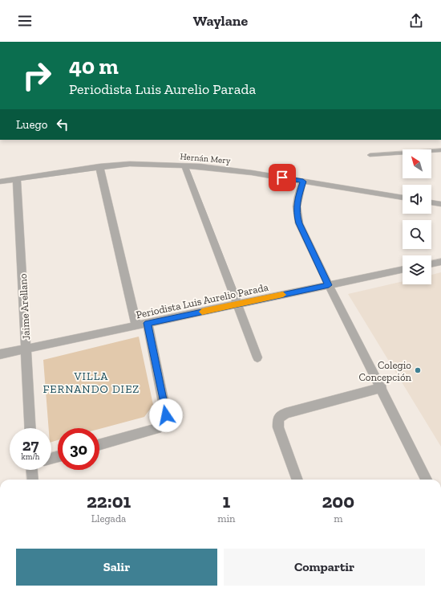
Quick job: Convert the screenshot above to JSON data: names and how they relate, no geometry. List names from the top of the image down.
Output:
{
  "streets": {
    "street": ["Hernán Mery", "Periodista Luis Aurelio Parada", "Jaime Arellano"]
  },
  "crossings": [
    ["Hernán Mery", "Jaime Arellano"],
    ["Periodista Luis Aurelio Parada", "Jaime Arellano"]
  ],
  "districts": ["VILLA FERNANDO DIEZ"],
  "places": ["Colegio Concepción"],
  "north": "top left",
  "page": {
    "header": "Waylane",
    "turn": ["40 m", "Periodista Luis Aurelio Parada"],
    "then": "Luego",
    "speed": "27 km/h",
    "limit": "30",
    "eta": [
      "22:01",
      "Llegada",
      "1",
      "min",
      "200",
      "m"
    ],
    "buttons": ["Salir", "Compartir"]
  }
}
